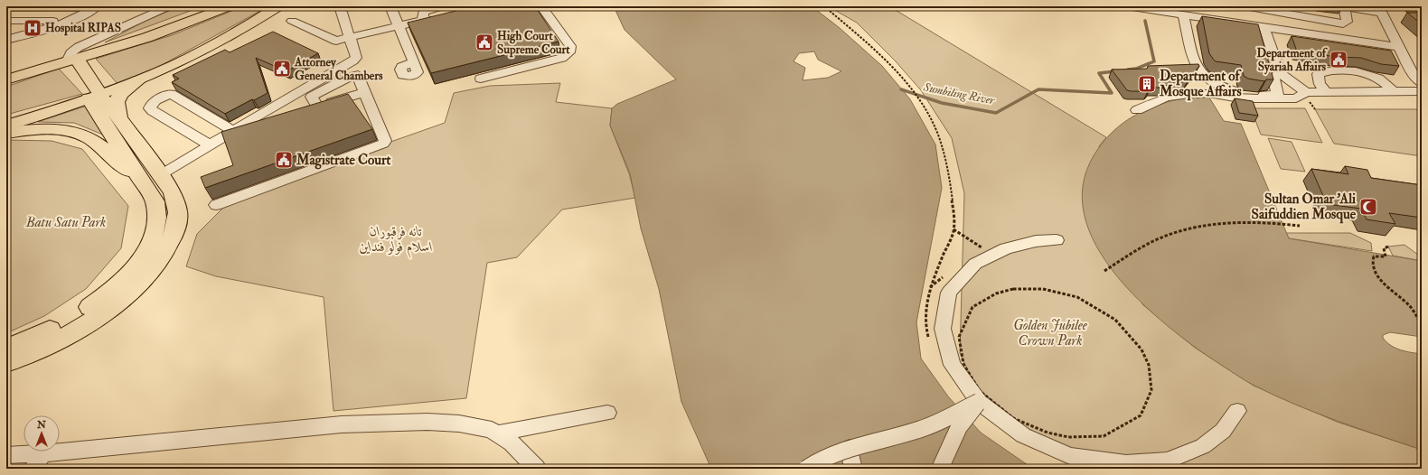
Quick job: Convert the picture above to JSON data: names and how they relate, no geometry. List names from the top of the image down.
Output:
{
  "water": ["Sumbiling River"],
  "parks": ["Batu Satu Park", "تانه فرقبوران اسلام فولو فنداين", "Golden Jubilee Crown Park"],
  "places": {
    "hospital": ["Hospital RIPAS"],
    "public building": [
      "High Court Supreme Court",
      "Department of Syariah Affairs",
      "Attorney General Chambers",
      "Magistrate Court"
    ],
    "building": ["Department of Mosque Affairs"],
    "mosque": ["Sultan Omar 'Ali Saifuddien Mosque"]
  },
  "north": "top"
}
